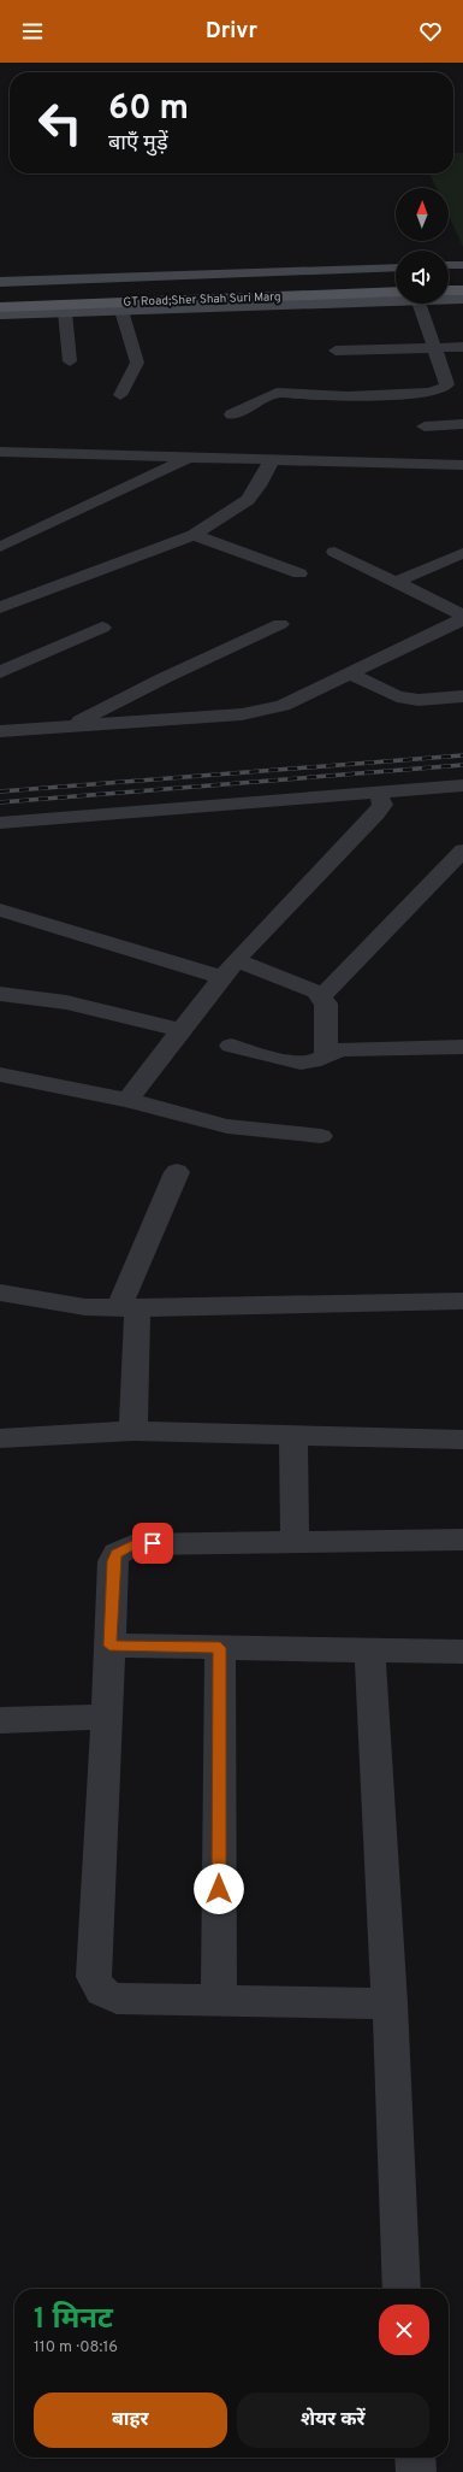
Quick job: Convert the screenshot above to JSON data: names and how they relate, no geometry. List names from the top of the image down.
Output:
{
  "streets": {
    "main road": ["GT Road;Sher Shah Suri Marg"]
  },
  "north": "top",
  "page": {
    "header": "Drivr",
    "turn": ["60 m", "बाएँ मुड़ें"],
    "heading": ["1 मिनट", "110 m · 08:16"],
    "buttons": ["बाहर", "शेयर करें"]
  }
}
